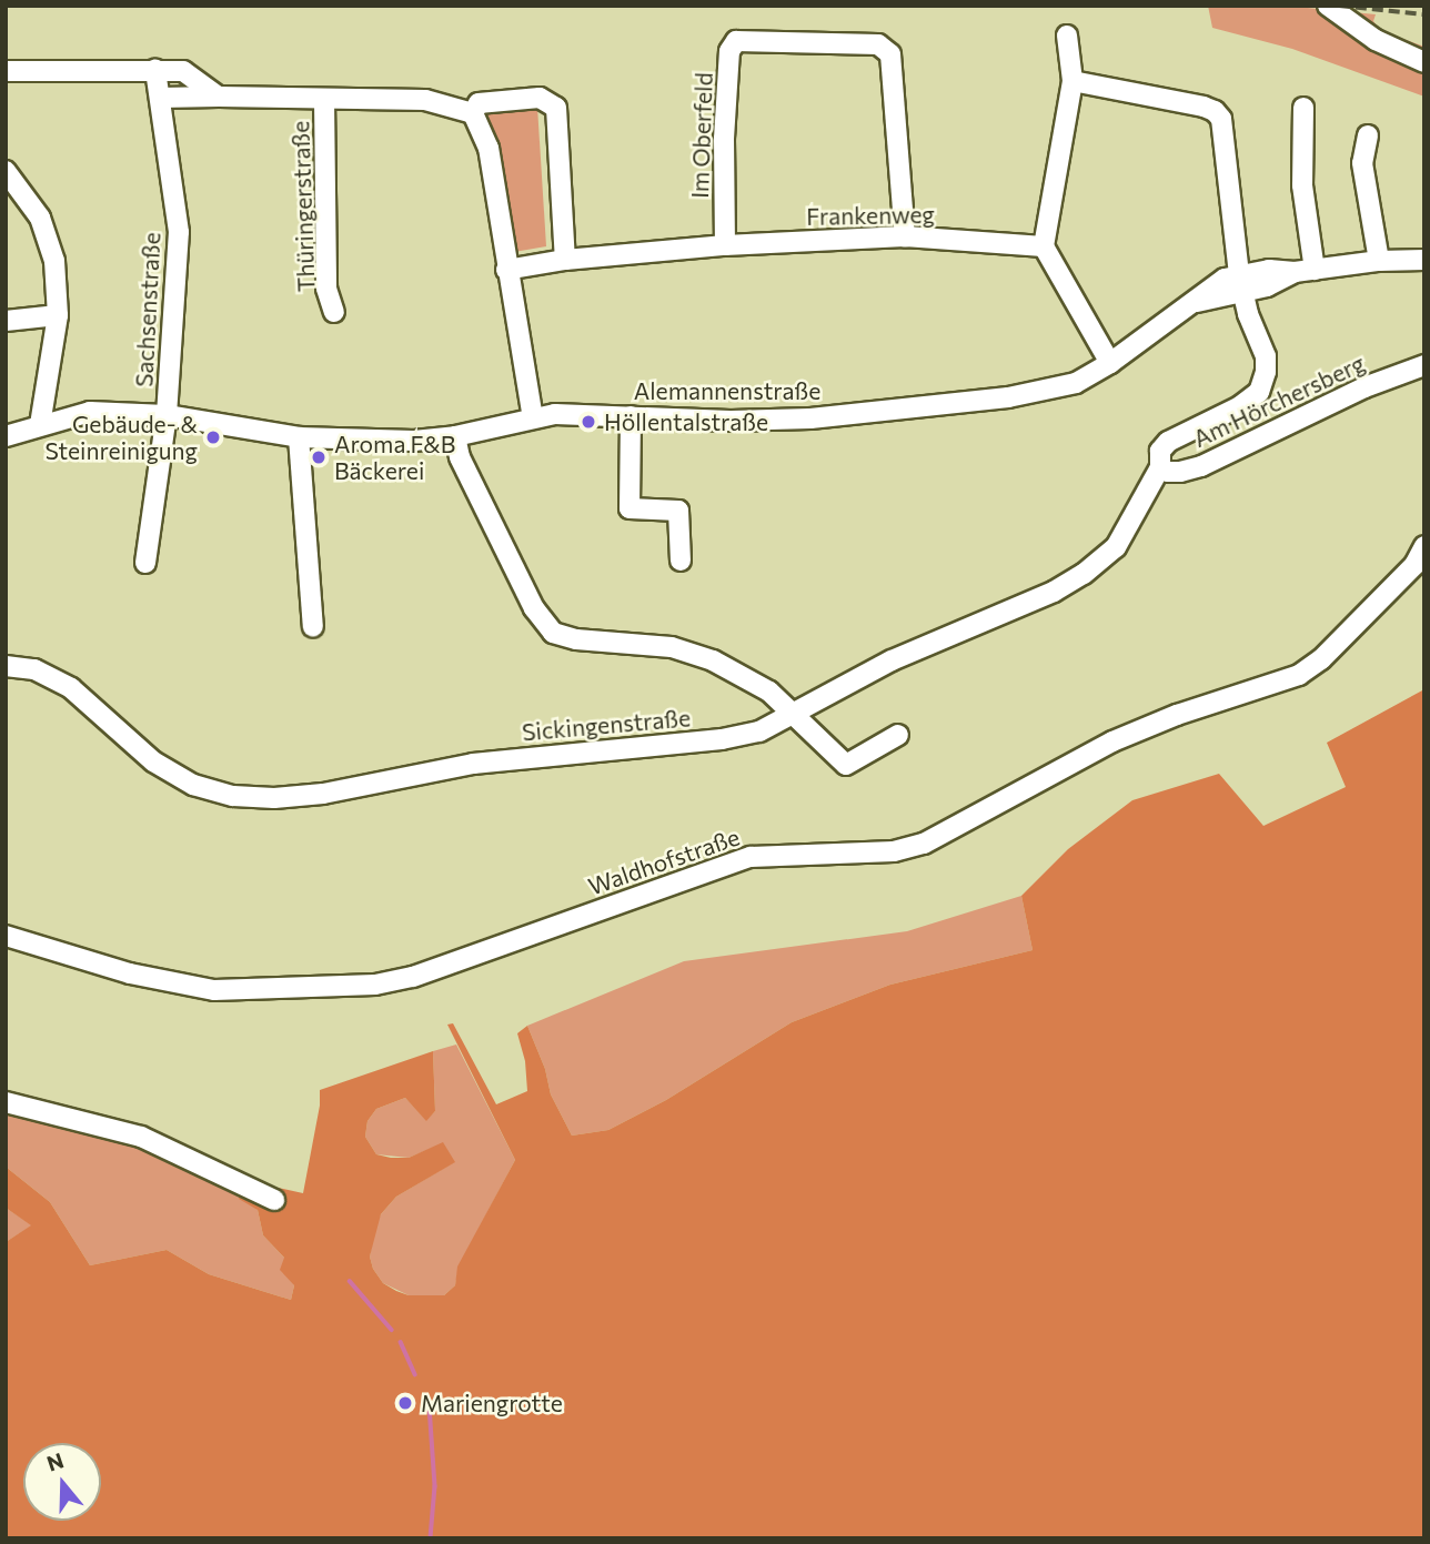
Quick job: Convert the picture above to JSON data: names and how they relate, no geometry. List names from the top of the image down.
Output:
{
  "streets": {
    "street": [
      "Im Oberfeld",
      "Thüringerstraße",
      "Frankenweg",
      "Sachsenstraße",
      "Alemannenstraße",
      "Am Hörchersberg",
      "Sickingenstraße",
      "Waldhofstraße"
    ]
  },
  "crossings": [
    ["Im Oberfeld", "Frankenweg"],
    ["Sachsenstraße", "Alemannenstraße"],
    ["Alemannenstraße", "Am Hörchersberg"],
    ["Am Hörchersberg", "Sickingenstraße"]
  ],
  "places": [
    "Höllentalstraße",
    "Gebäude- & Steinreinigung",
    "Aroma F&B Bäckerei",
    "Mariengrotte"
  ],
  "north": "top"
}
